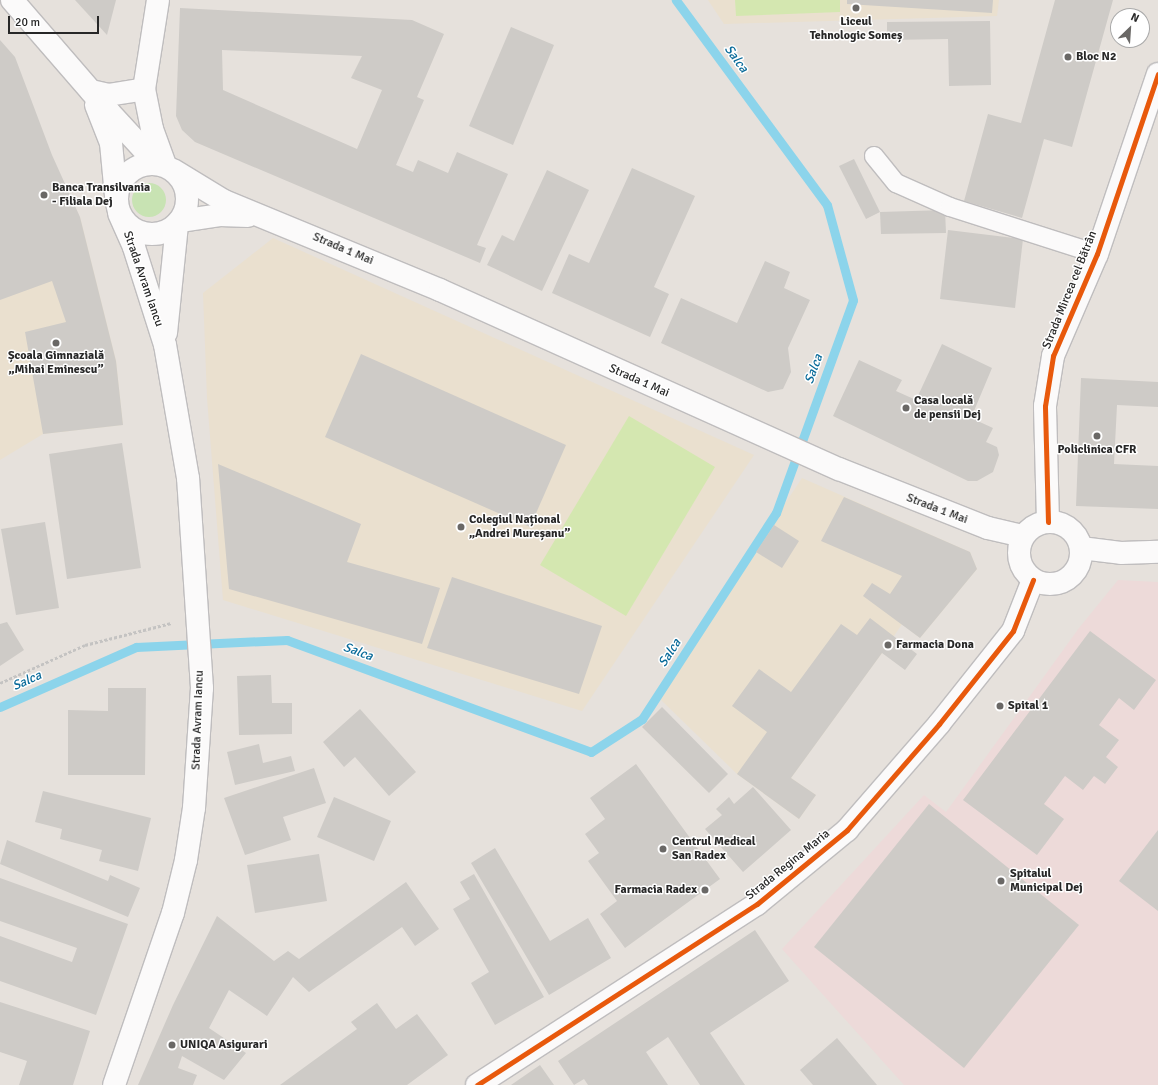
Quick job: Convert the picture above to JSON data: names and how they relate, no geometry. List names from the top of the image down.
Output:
{
  "streets": {
    "main road": [
      "Strada 1 Mai",
      "Strada Avram Iancu",
      "Strada Mircea cel Bătrân",
      "Strada Regina Maria"
    ]
  },
  "crossings": [
    ["Strada 1 Mai", "Strada Avram Iancu"],
    ["Strada 1 Mai", "Strada Mircea cel Bătrân"],
    ["Strada 1 Mai", "Strada Regina Maria"],
    ["Strada Mircea cel Bătrân", "Strada Regina Maria"]
  ],
  "water": ["Salca"],
  "places": [
    "Liceul Tehnologic Someș",
    "Bloc N2",
    "Banca Transilvania - Filiala Dej",
    "Școala Gimnazială „Mihai Eminescu”",
    "Casa locală de pensii Dej",
    "Policlinica CFR",
    "Colegiul Național „Andrei Mureșanu”",
    "Farmacia Dona",
    "Spital 1",
    "Centrul Medical San Radex",
    "Spitalul Municipal Dej",
    "Farmacia Radex",
    "UNIQA Asigurari"
  ],
  "scale_bar": "20 m",
  "north": "top right"
}
